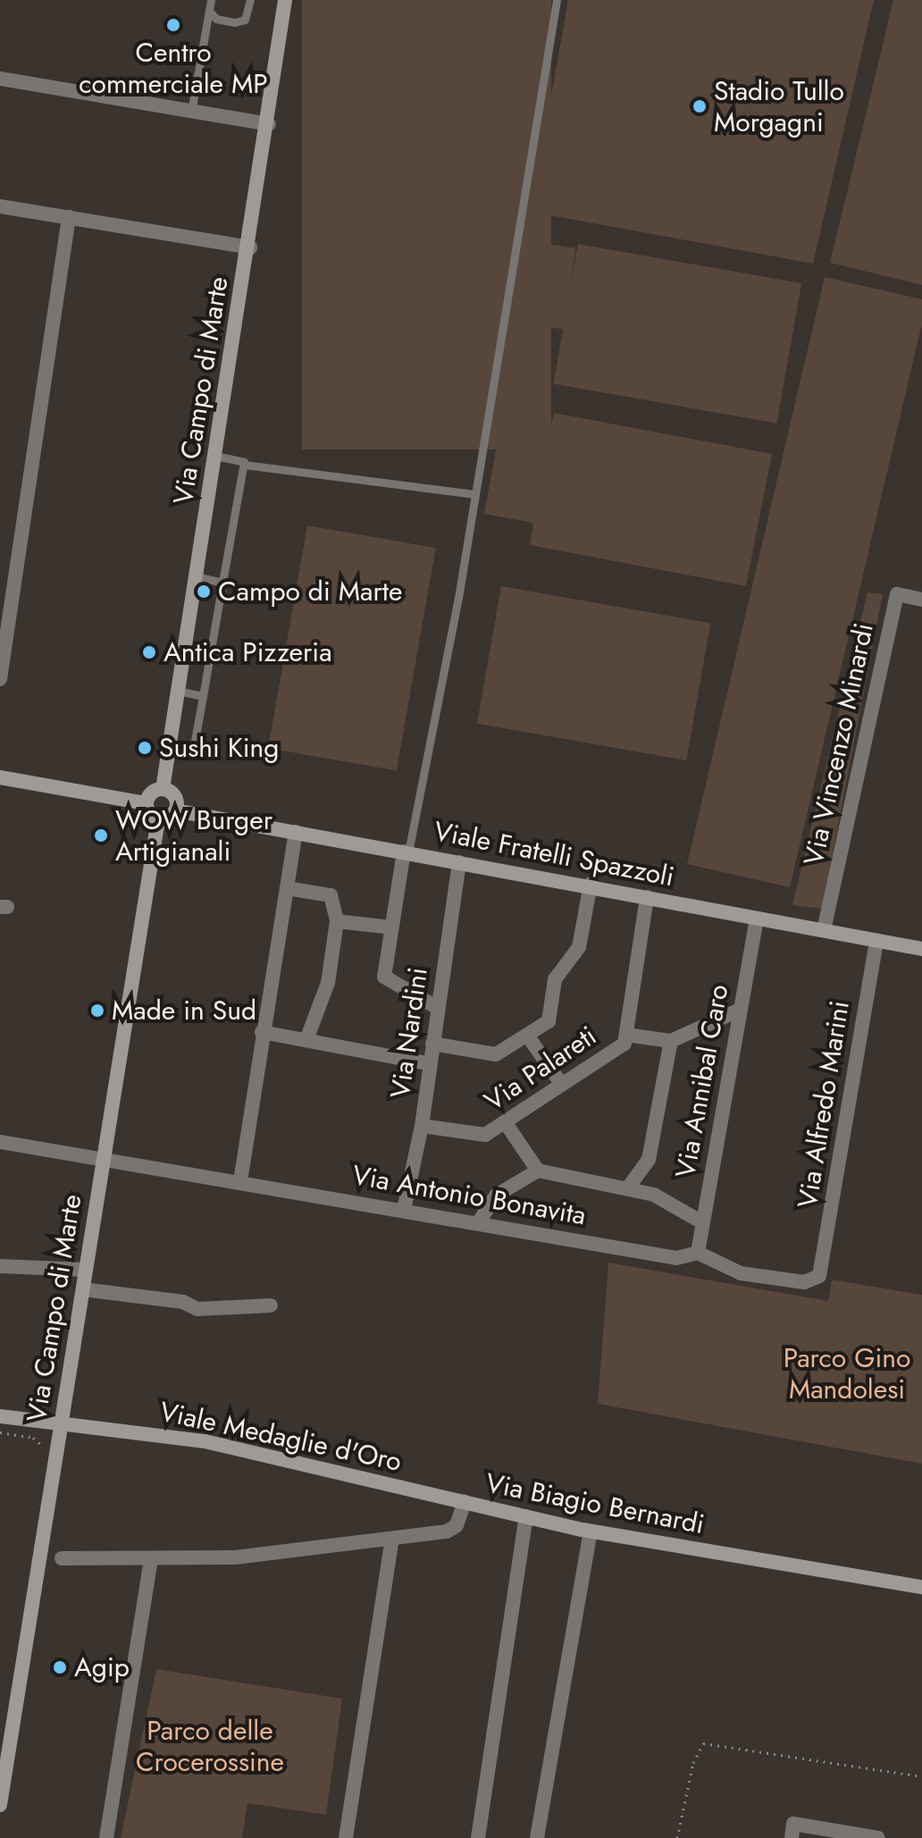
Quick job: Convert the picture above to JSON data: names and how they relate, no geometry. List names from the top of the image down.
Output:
{
  "streets": {
    "main road": [
      "Via Campo di Marte",
      "Viale Fratelli Spazzoli",
      "Viale Medaglie d'Oro",
      "Via Biagio Bernardi"
    ],
    "street": [
      "Via Vincenzo Minardi",
      "Via Nardini",
      "Via Palareti",
      "Via Annibal Caro",
      "Via Alfredo Marini",
      "Via Antonio Bonavita"
    ]
  },
  "crossings": [
    ["Via Campo di Marte", "Viale Fratelli Spazzoli"],
    ["Via Campo di Marte", "Via Antonio Bonavita"],
    ["Via Campo di Marte", "Viale Medaglie d'Oro"],
    ["Via Vincenzo Minardi", "Viale Fratelli Spazzoli"],
    ["Viale Fratelli Spazzoli", "Via Nardini"],
    ["Viale Fratelli Spazzoli", "Via Palareti"],
    ["Viale Fratelli Spazzoli", "Via Annibal Caro"],
    ["Viale Fratelli Spazzoli", "Via Alfredo Marini"],
    ["Via Nardini", "Via Palareti"],
    ["Via Nardini", "Via Antonio Bonavita"],
    ["Via Annibal Caro", "Via Alfredo Marini"],
    ["Via Annibal Caro", "Via Antonio Bonavita"],
    ["Via Alfredo Marini", "Via Antonio Bonavita"],
    ["Viale Medaglie d'Oro", "Via Biagio Bernardi"]
  ],
  "parks": ["Parco Gino Mandolesi", "Parco delle Crocerossine"],
  "places": [
    "Centro commerciale MP",
    "Stadio Tullo Morgagni",
    "Campo di Marte",
    "Antica Pizzeria",
    "Sushi King",
    "WOW Burger Artigianali",
    "Made in Sud",
    "Agip"
  ]
}
